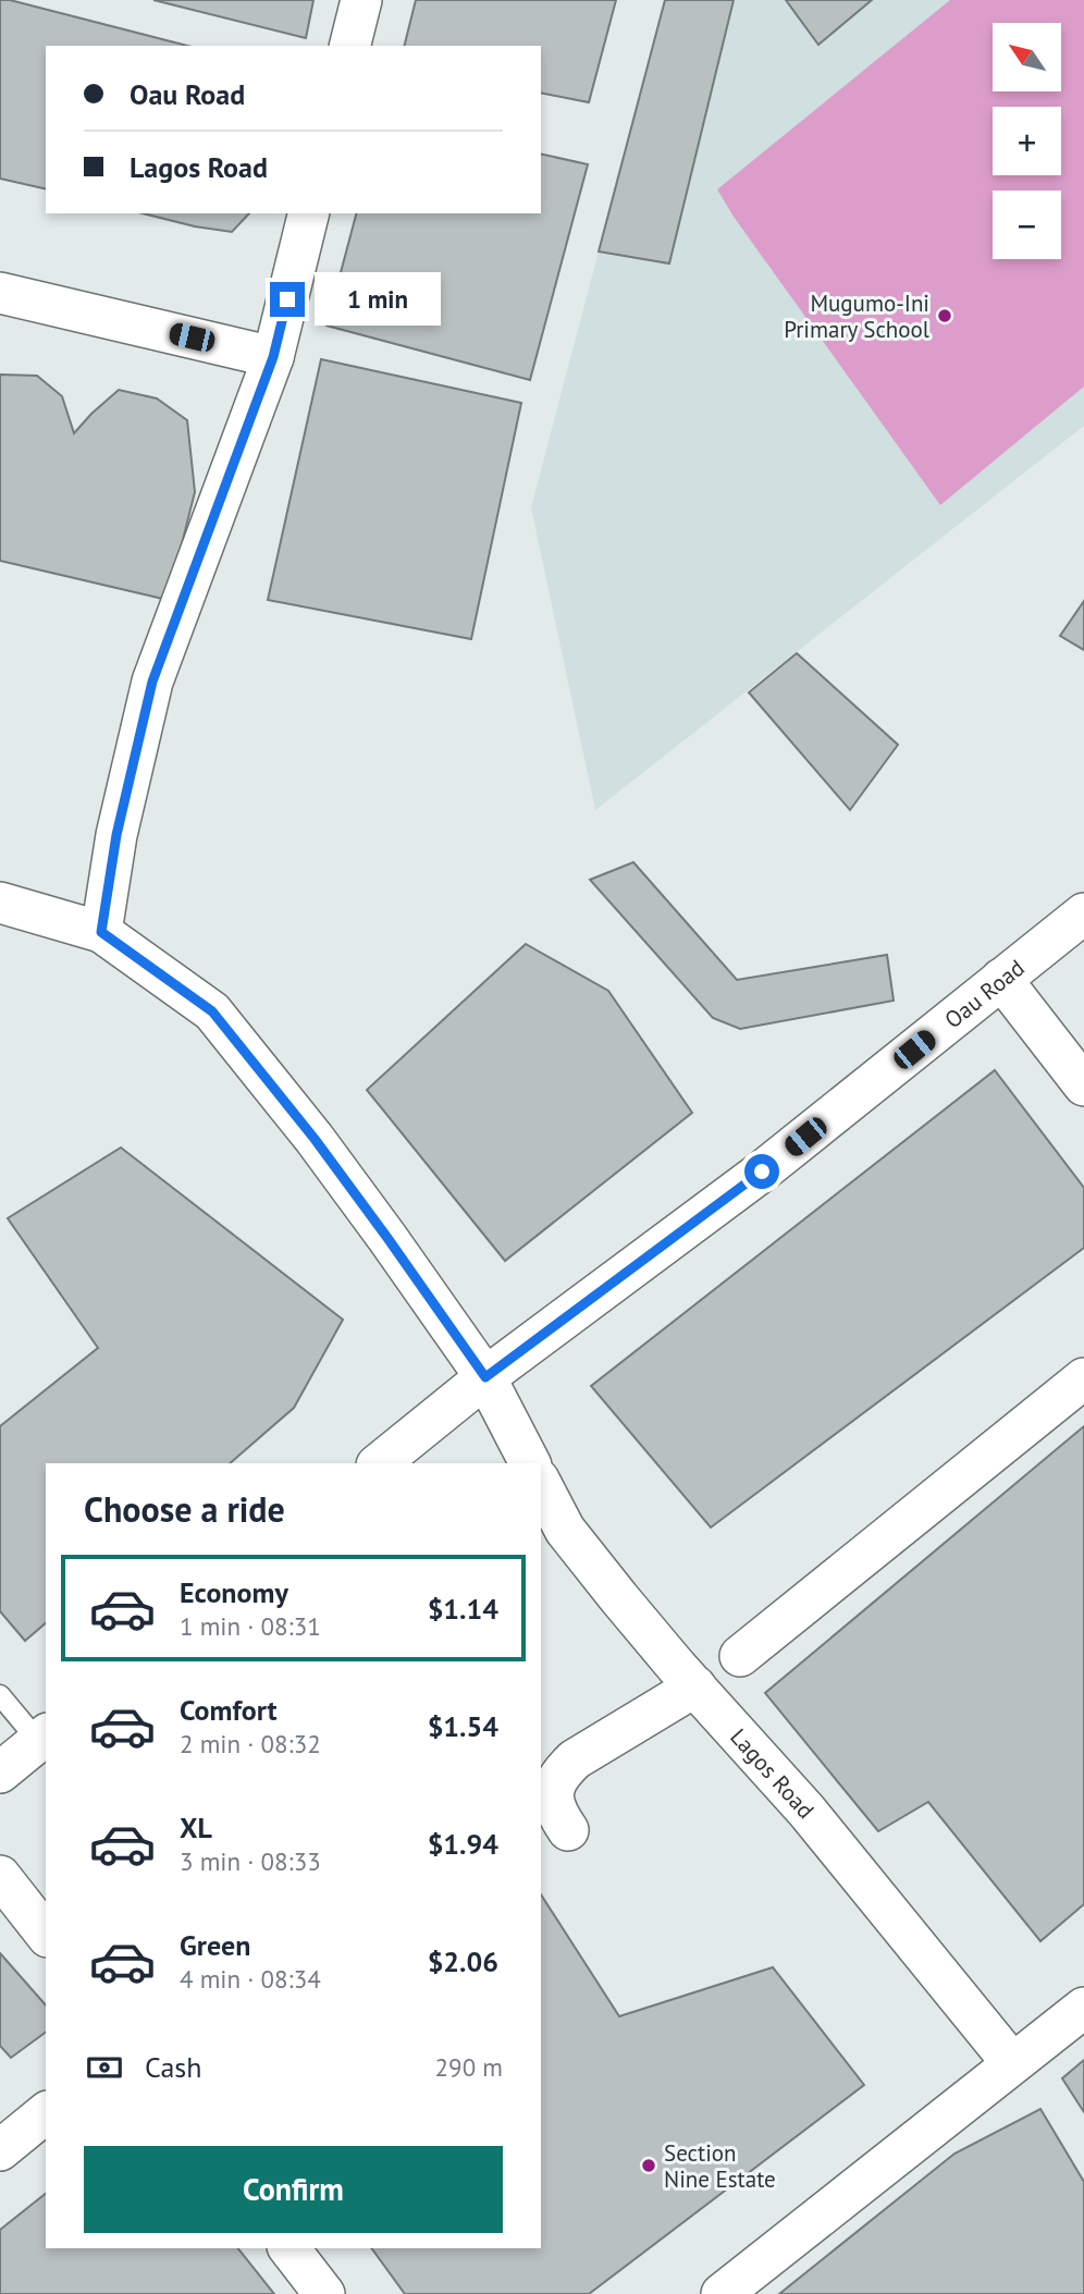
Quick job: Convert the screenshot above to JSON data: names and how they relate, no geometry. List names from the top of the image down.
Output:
{
  "streets": {
    "street": ["Oau Road", "Lagos Road"]
  },
  "places": ["Mugumo-Ini Primary School", "Section Nine Estate"],
  "north": "top left",
  "page": {
    "map_buttons": ["+", "−"],
    "banner": ["Oau Road", "Lagos Road"],
    "bubble": "1 min",
    "heading": "Choose a ride",
    "list": [
      {
        "name": "Economy",
        "note": "1 min · 08:31",
        "value": "$1.14"
      },
      {
        "name": "Comfort",
        "note": "2 min · 08:32",
        "value": "$1.54"
      },
      {
        "name": "XL",
        "note": "3 min · 08:33",
        "value": "$1.94"
      },
      {
        "name": "Green",
        "note": "4 min · 08:34",
        "value": "$2.06"
      }
    ],
    "pay": ["Cash", "290 m"],
    "buttons": "Confirm"
  }
}
